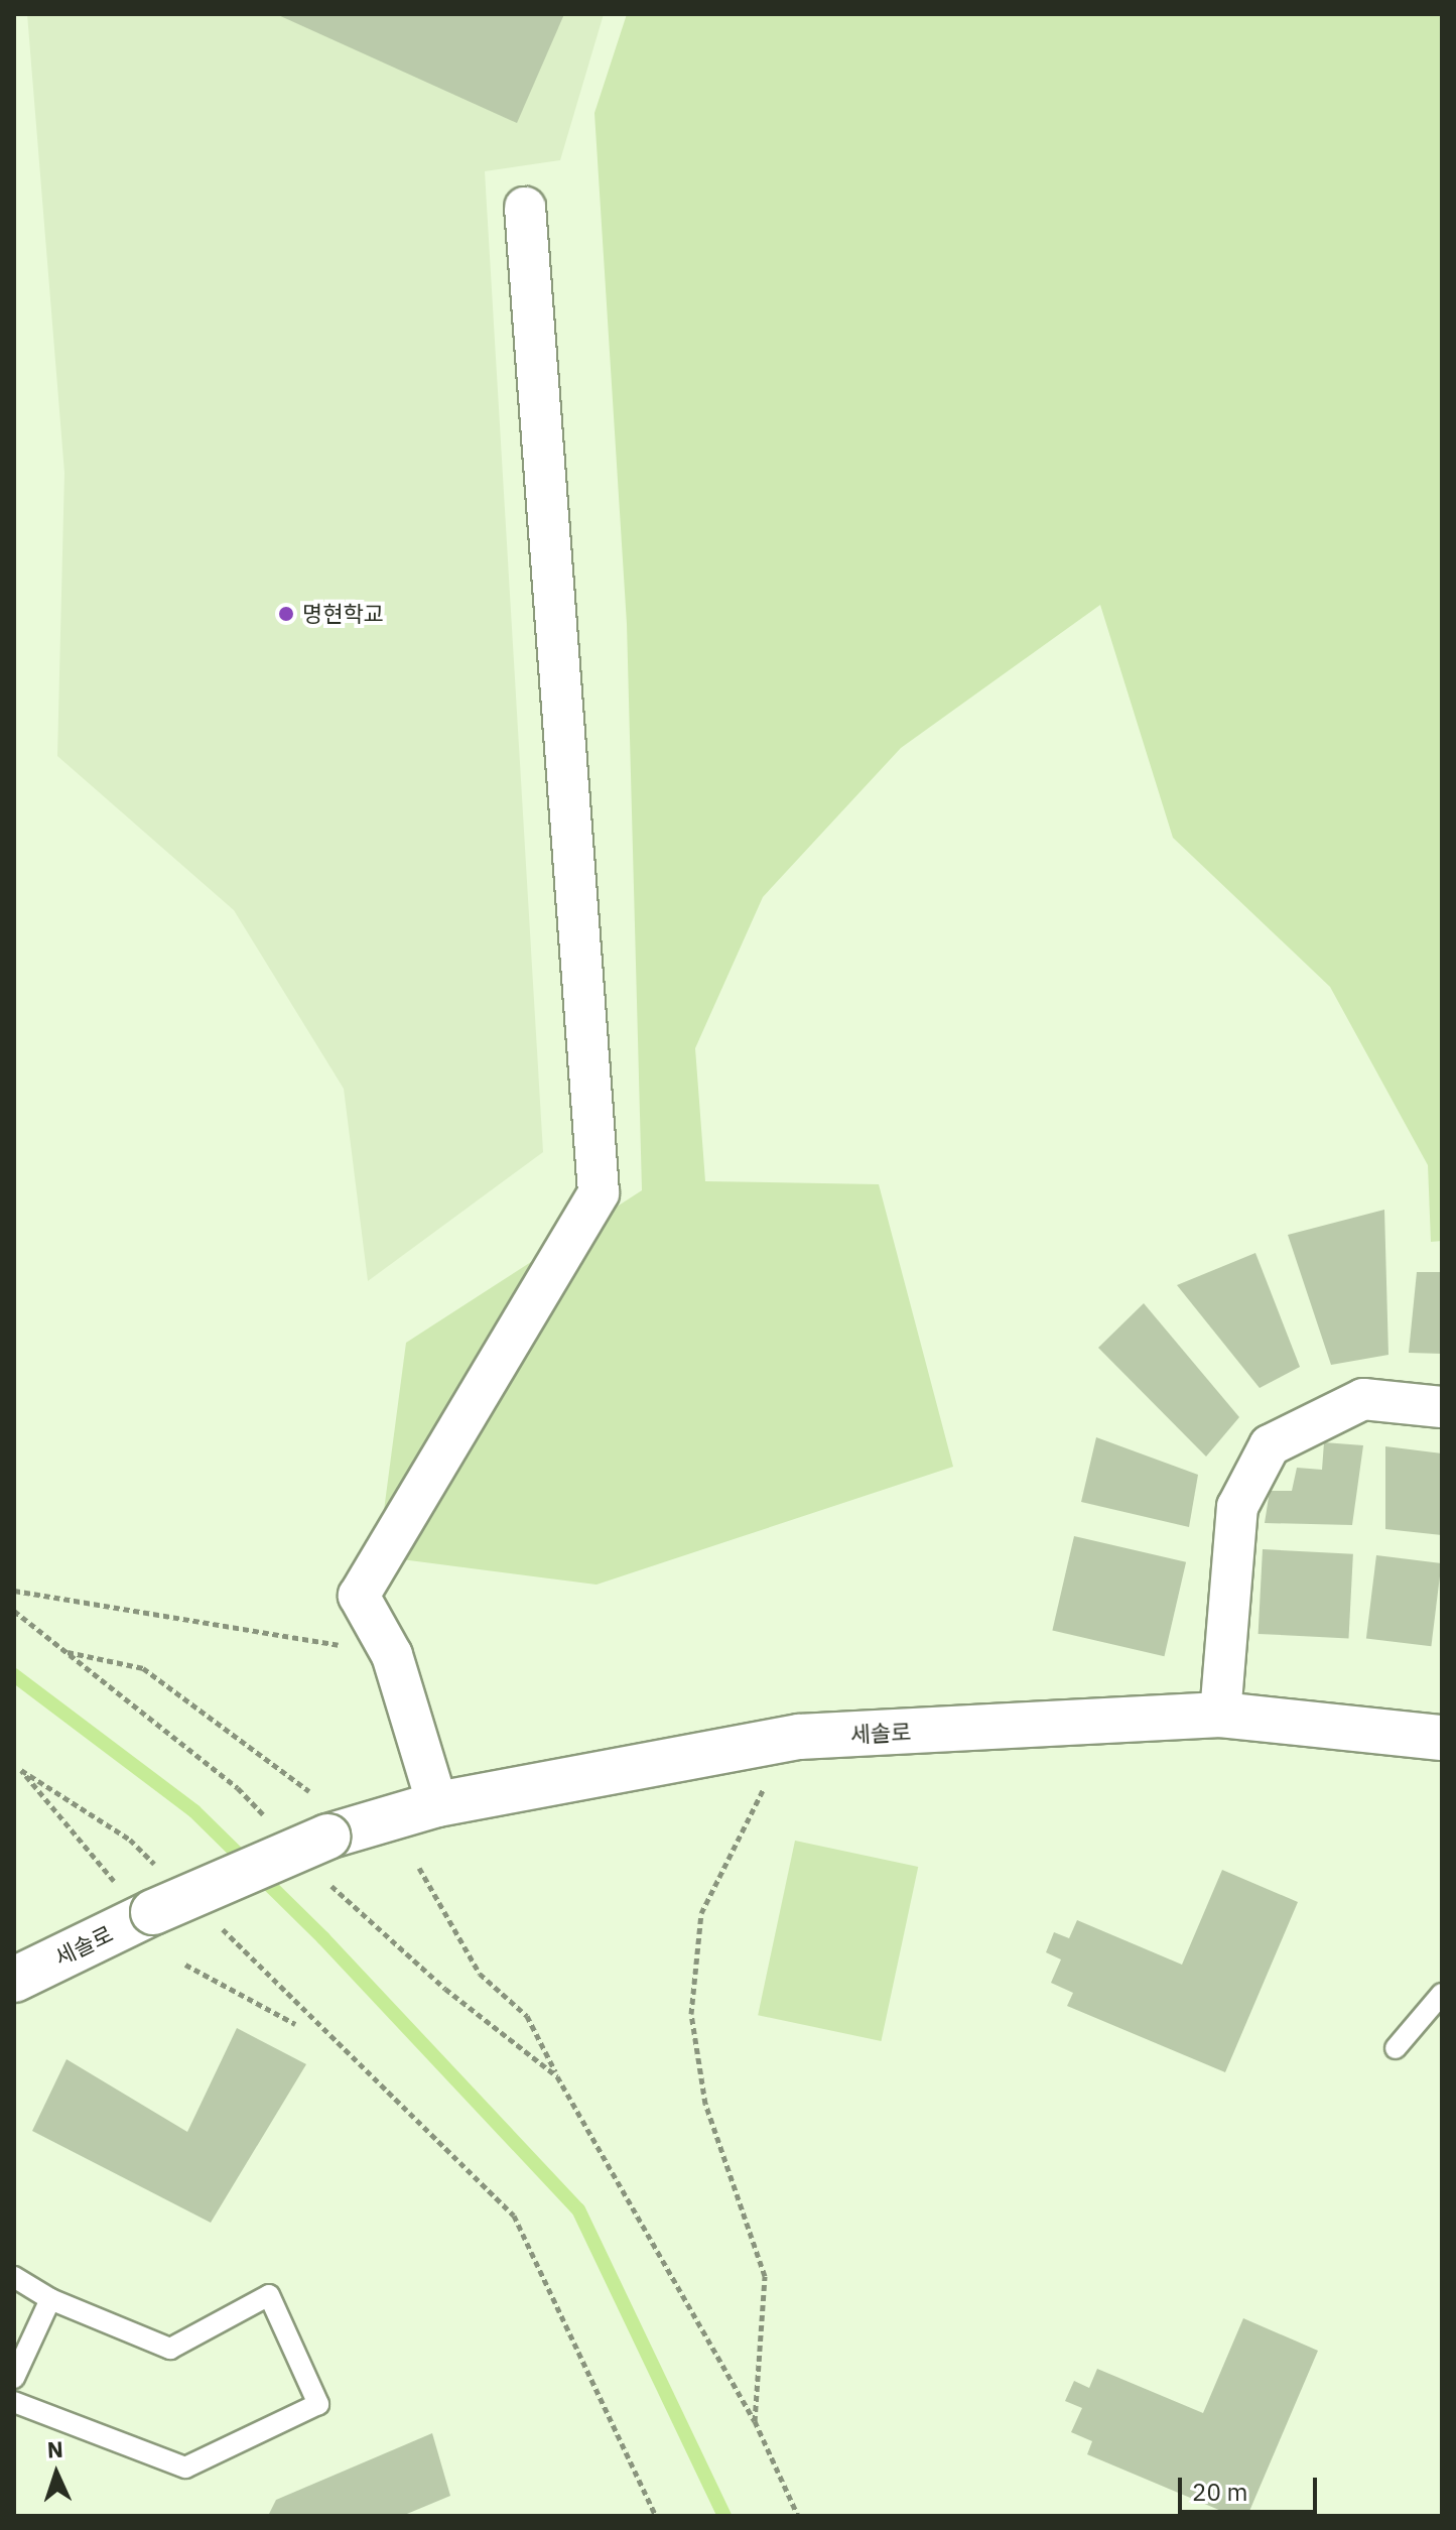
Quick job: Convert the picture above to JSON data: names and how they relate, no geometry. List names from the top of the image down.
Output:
{
  "streets": {
    "street": ["세솔로"]
  },
  "places": ["명현학교"],
  "scale_bar": "20 m",
  "north": "top"
}
